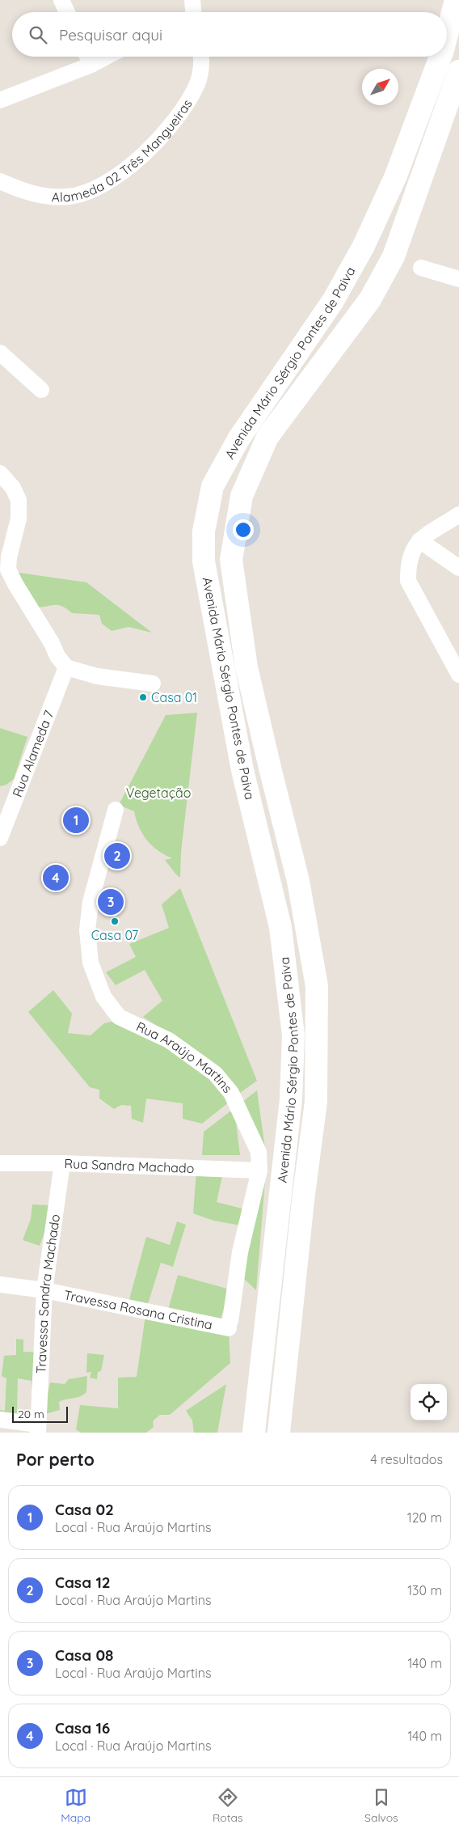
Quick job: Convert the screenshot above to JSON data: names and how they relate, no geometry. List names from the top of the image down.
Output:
{
  "streets": {
    "main road": ["Avenida Mário Sérgio Pontes de Paiva"],
    "street": [
      "Alameda 02 Três Mangueiras",
      "Rua Alameda 7",
      "Rua Araújo Martins",
      "Rua Sandra Machado",
      "Travessa Sandra Machado",
      "Travessa Rosana Cristina"
    ]
  },
  "crossings": [
    ["Rua Araújo Martins", "Rua Sandra Machado"],
    ["Rua Araújo Martins", "Travessa Rosana Cristina"],
    ["Rua Sandra Machado", "Travessa Sandra Machado"],
    ["Travessa Sandra Machado", "Travessa Rosana Cristina"]
  ],
  "parks": ["Vegetação"],
  "places": ["Casa 01", "Casa 07"],
  "scale_bar": "20 m",
  "north": "top right",
  "page": {
    "search": "Pesquisar aqui",
    "pins": [
      "1",
      "2",
      "4",
      "3"
    ],
    "scale": "20 m",
    "heading": ["Por perto", "4 resultados"],
    "list": [
      {
        "mark": "1",
        "name": "Casa 02",
        "note": "Local · Rua Araújo Martins",
        "value": "120 m"
      },
      {
        "mark": "2",
        "name": "Casa 12",
        "note": "Local · Rua Araújo Martins",
        "value": "130 m"
      },
      {
        "mark": "3",
        "name": "Casa 08",
        "note": "Local · Rua Araújo Martins",
        "value": "140 m"
      },
      {
        "mark": "4",
        "name": "Casa 16",
        "note": "Local · Rua Araújo Martins",
        "value": "140 m"
      }
    ],
    "nav": ["Mapa", "Rotas", "Salvos"]
  }
}
